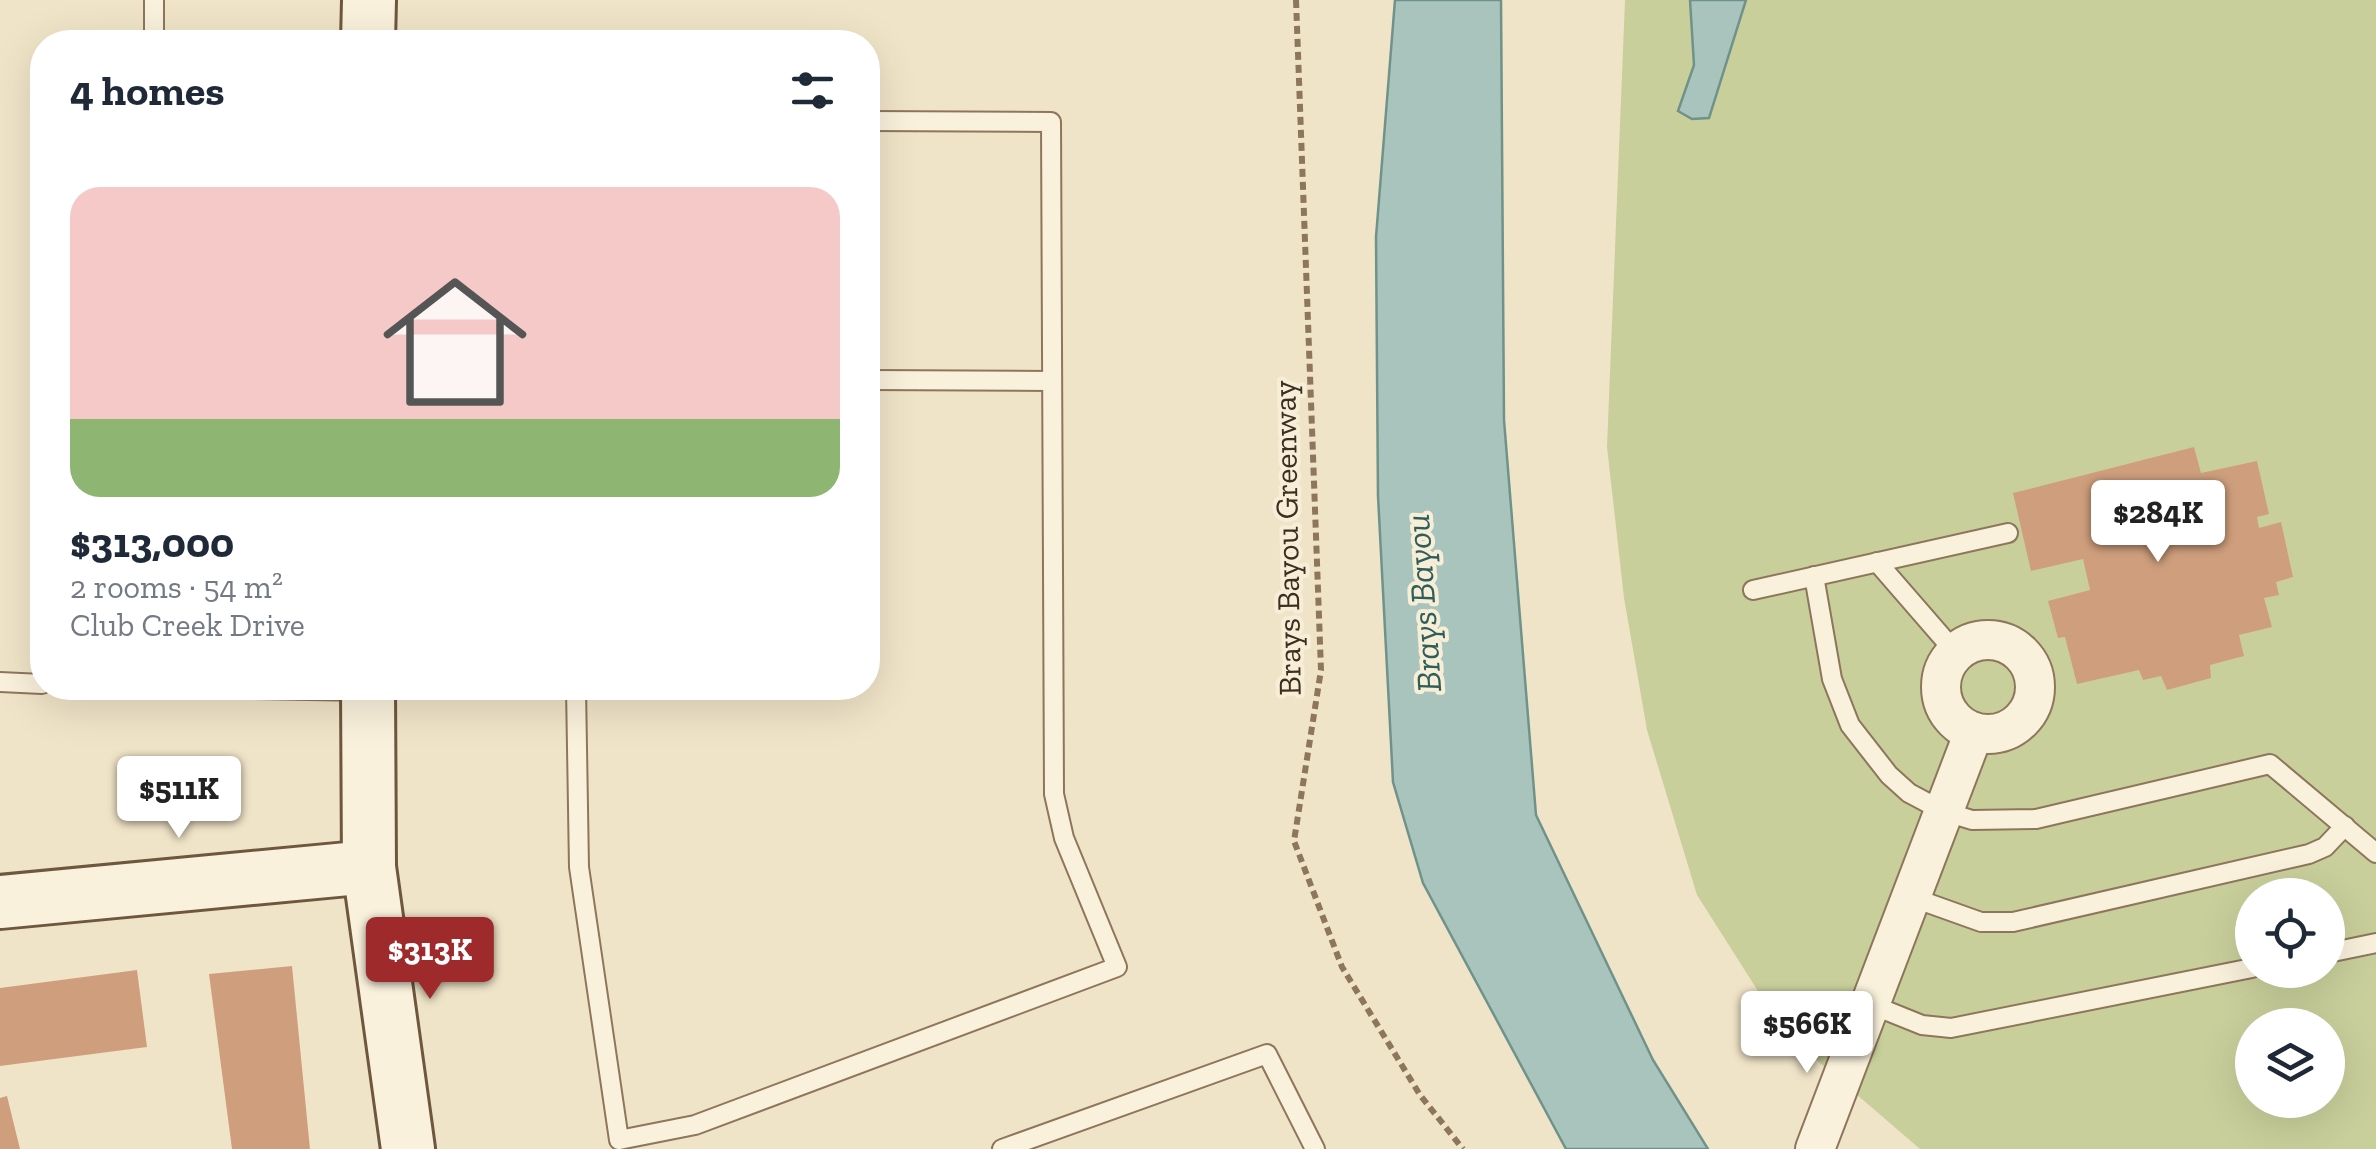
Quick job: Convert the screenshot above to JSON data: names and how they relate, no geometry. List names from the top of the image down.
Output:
{
  "streets": {
    "path": ["Brays Bayou Greenway"]
  },
  "water": ["Brays Bayou"],
  "page": {
    "heading": "4 homes",
    "list": [
      {
        "name": "$313,000",
        "note": "2 rooms · 54 m² · Club Creek Drive"
      }
    ],
    "price": [
      "$284K",
      "$511K",
      "$313K",
      "$566K"
    ]
  }
}
